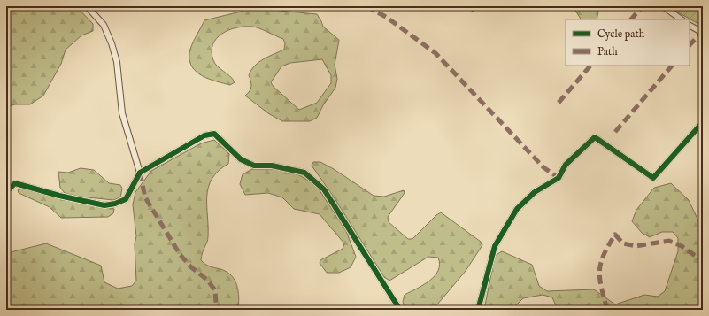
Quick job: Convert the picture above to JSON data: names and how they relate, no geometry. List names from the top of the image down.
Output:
{
  "legend": ["Cycle path", "Path"]
}
